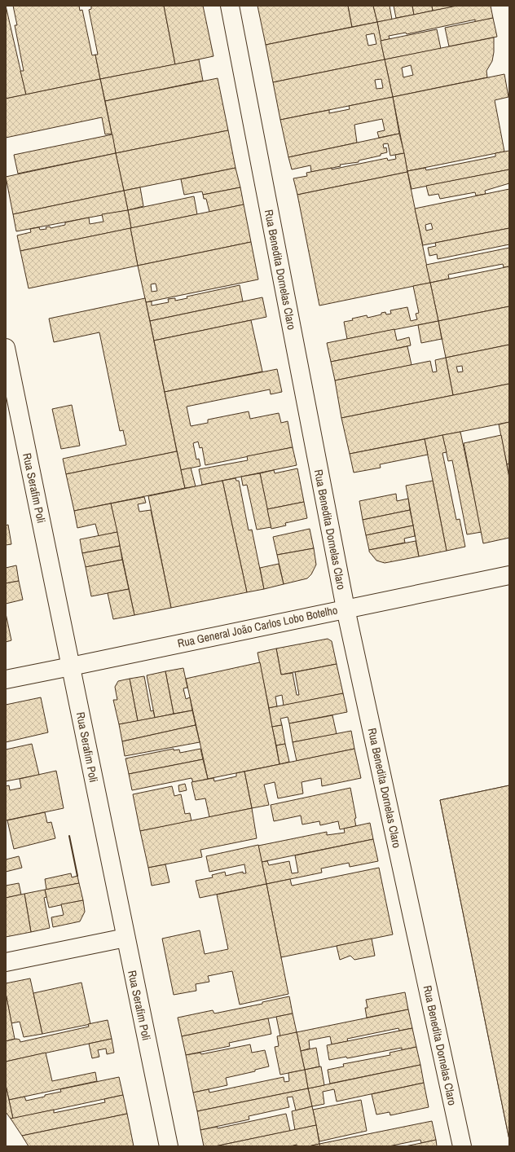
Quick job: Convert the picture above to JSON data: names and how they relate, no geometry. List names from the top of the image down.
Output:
{
  "streets": {
    "street": ["Rua Benedita Dornelas Claro", "Rua Serafim Poli", "Rua General João Carlos Lobo Botelho"]
  },
  "crossings": [
    ["Rua Benedita Dornelas Claro", "Rua General João Carlos Lobo Botelho"],
    ["Rua Serafim Poli", "Rua General João Carlos Lobo Botelho"]
  ]
}
